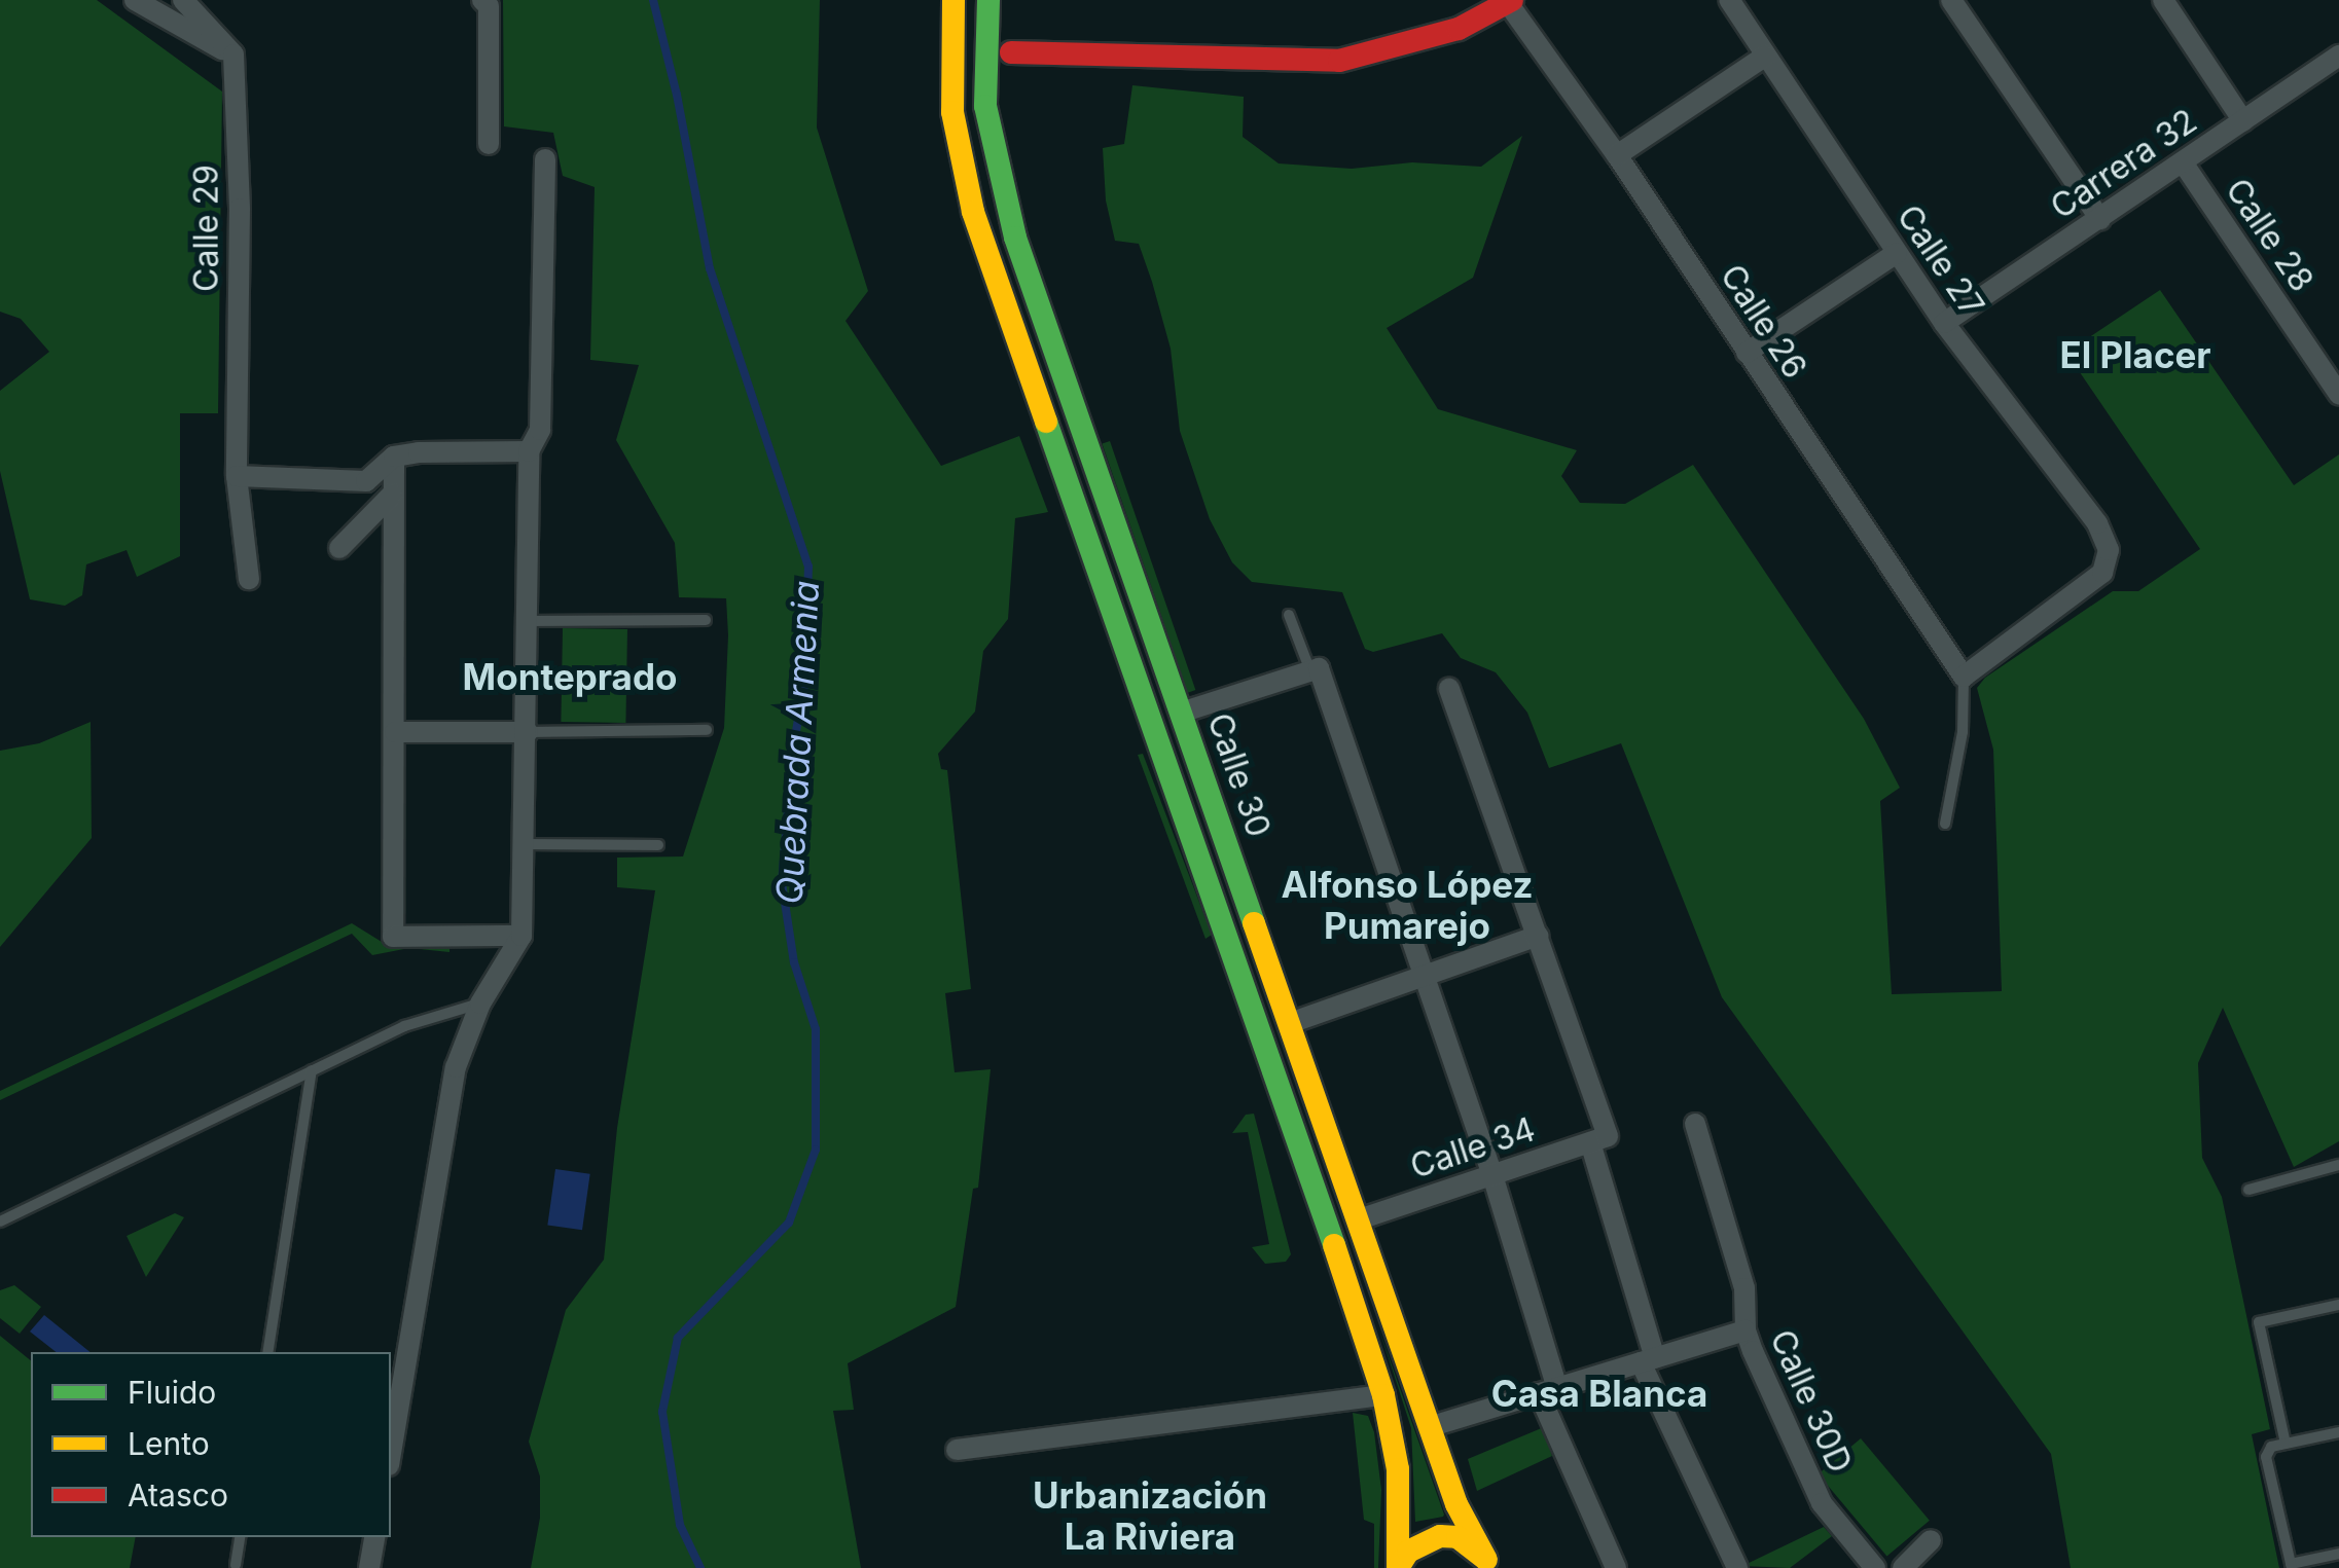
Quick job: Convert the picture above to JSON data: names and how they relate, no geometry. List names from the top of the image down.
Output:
{
  "streets": {
    "main road": ["Calle 30"],
    "street": [
      "Carrera 32",
      "Calle 29",
      "Calle 28",
      "Calle 27",
      "Calle 26",
      "Calle 34",
      "Calle 30D"
    ]
  },
  "crossings": [
    ["Carrera 32", "Calle 28"],
    ["Carrera 32", "Calle 27"],
    ["Calle 27", "Calle 26"],
    ["Calle 30", "Calle 34"]
  ],
  "districts": [
    "El Placer",
    "Monteprado",
    "Alfonso López Pumarejo",
    "Casa Blanca",
    "Urbanización La Riviera"
  ],
  "water": ["Quebrada Armenia"],
  "legend": ["Fluido", "Lento", "Atasco"]
}
